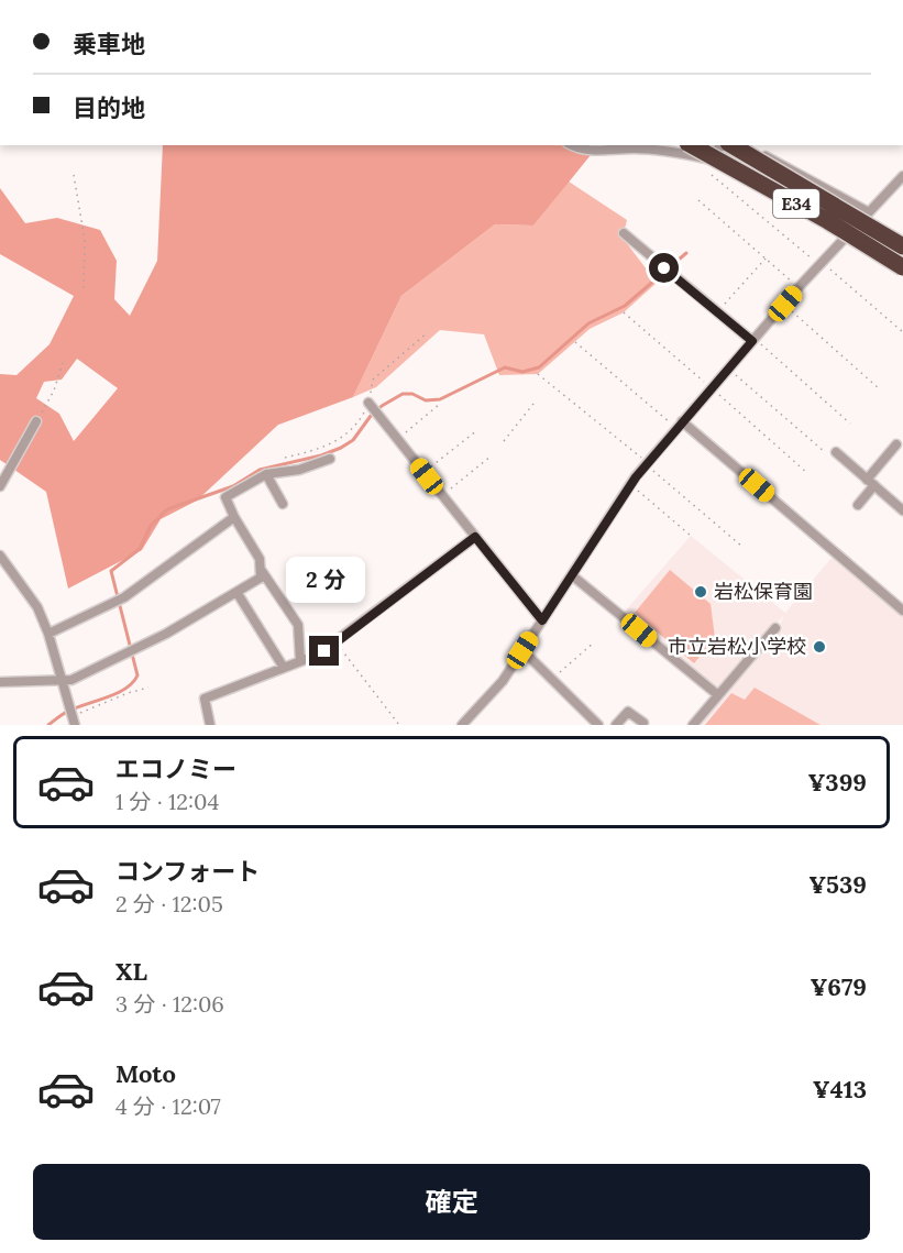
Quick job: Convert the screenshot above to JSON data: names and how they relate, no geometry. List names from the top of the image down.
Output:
{
  "streets": {
    "highway": ["E34"]
  },
  "places": ["岩松保育園", "市立岩松小学校"],
  "page": {
    "banner": ["乗車地", "目的地"],
    "bubble": "2 分",
    "list": [
      {
        "name": "エコノミー",
        "note": "1 分 · 12:04",
        "value": "¥399"
      },
      {
        "name": "コンフォート",
        "note": "2 分 · 12:05",
        "value": "¥539"
      },
      {
        "name": "XL",
        "note": "3 分 · 12:06",
        "value": "¥679"
      },
      {
        "name": "Moto",
        "note": "4 分 · 12:07",
        "value": "¥413"
      }
    ],
    "buttons": "確定"
  }
}
